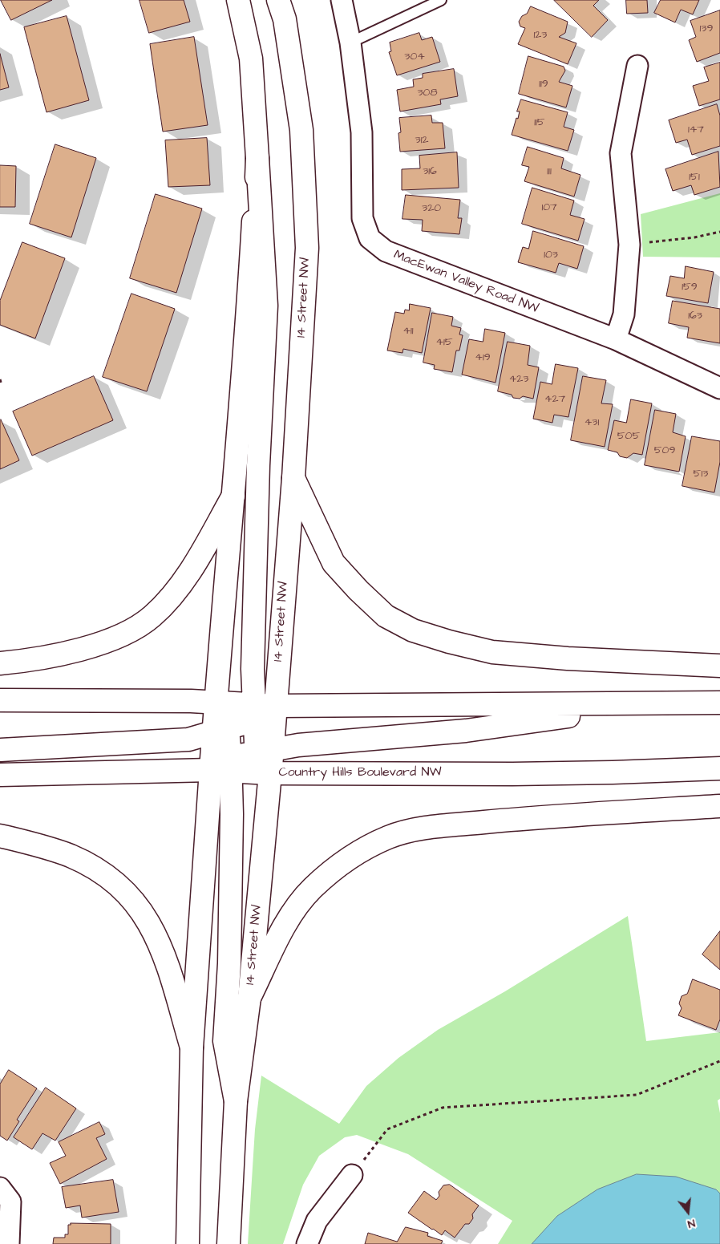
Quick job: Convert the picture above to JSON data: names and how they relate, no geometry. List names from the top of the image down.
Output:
{
  "streets": {
    "main road": ["14 Street NW", "Country Hills Boulevard NW"],
    "street": ["MacEwan Valley Road NW"]
  },
  "crossings": [
    ["14 Street NW", "Country Hills Boulevard NW"]
  ],
  "house_numbers": [
    "139",
    "123",
    "304",
    "119",
    "308",
    "115",
    "147",
    "312",
    "316",
    "111",
    "151",
    "107",
    "320",
    "103",
    "159",
    "163",
    "411",
    "415",
    "419",
    "423",
    "427",
    "431",
    "505",
    "509",
    "513"
  ],
  "north": "bottom"
}
